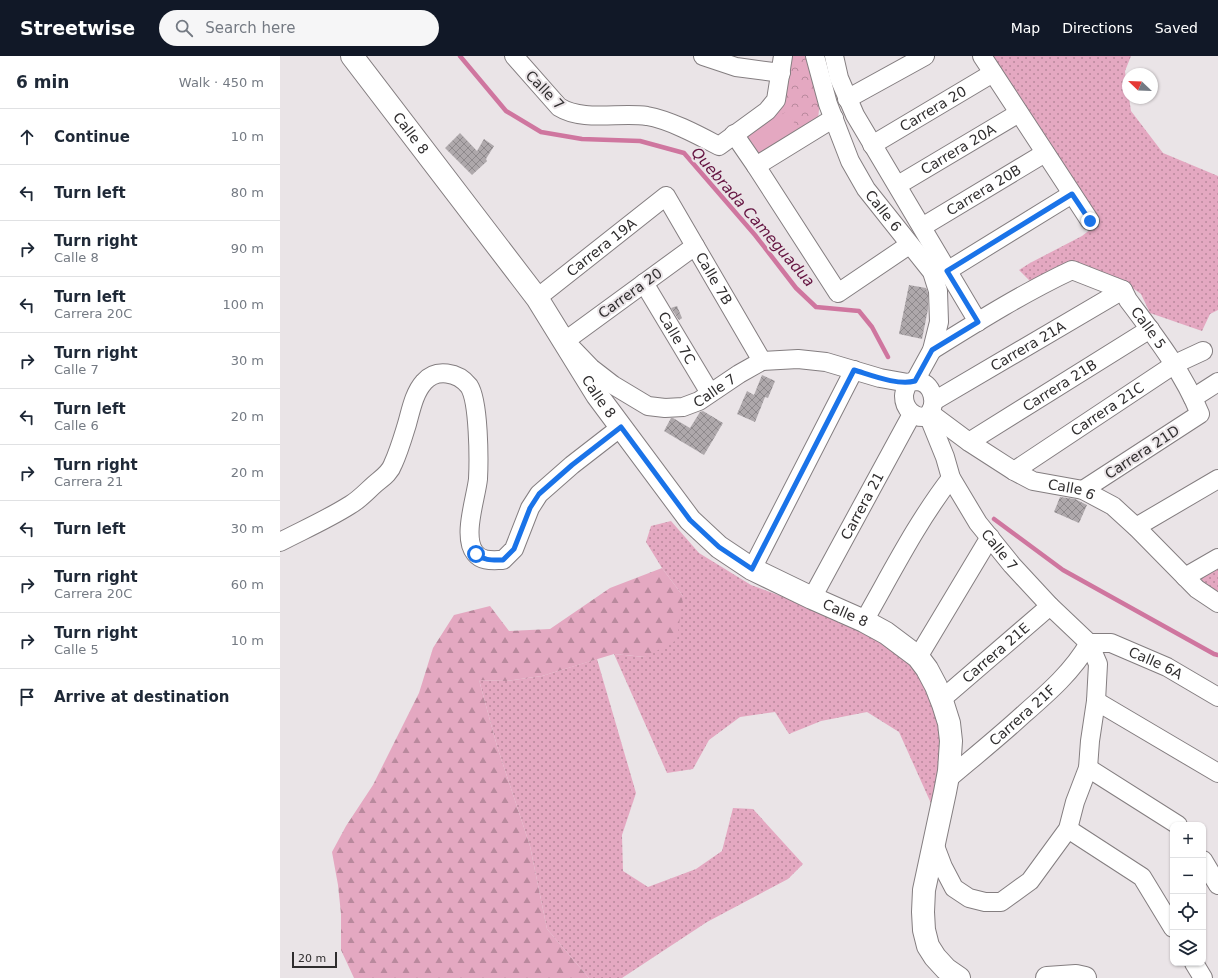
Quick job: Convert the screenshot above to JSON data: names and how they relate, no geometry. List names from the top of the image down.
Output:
{
  "streets": {
    "main road": ["Calle 8"],
    "street": [
      "Calle 7",
      "Carrera 20",
      "Carrera 20A",
      "Carrera 20B",
      "Calle 6",
      "Carrera 19A",
      "Calle 7B",
      "Calle 5",
      "Calle 7C",
      "Carrera 21A",
      "Carrera 21B",
      "Carrera 21C",
      "Carrera 21D",
      "Carrera 21",
      "Carrera 21E",
      "Calle 6A",
      "Carrera 21F"
    ]
  },
  "crossings": [
    ["Calle 7", "Carrera 20"],
    ["Calle 7", "Calle 8"],
    ["Calle 7", "Calle 6"],
    ["Calle 7", "Calle 7B"],
    ["Calle 7", "Calle 7C"],
    ["Calle 7", "Carrera 21A"],
    ["Calle 7", "Carrera 21"],
    ["Calle 7", "Carrera 21E"],
    ["Calle 7", "Calle 6A"],
    ["Calle 7", "Carrera 21F"],
    ["Carrera 20", "Calle 8"],
    ["Carrera 20", "Calle 7B"],
    ["Carrera 20", "Calle 7C"],
    ["Calle 8", "Carrera 19A"],
    ["Calle 8", "Carrera 21"],
    ["Calle 8", "Carrera 21E"],
    ["Calle 8", "Carrera 21F"],
    ["Calle 6", "Carrera 21A"],
    ["Calle 6", "Carrera 21B"],
    ["Calle 6", "Carrera 21C"],
    ["Calle 6", "Carrera 21D"],
    ["Calle 6", "Carrera 21"],
    ["Carrera 19A", "Calle 7B"],
    ["Calle 5", "Carrera 21A"],
    ["Calle 5", "Carrera 21B"],
    ["Calle 5", "Carrera 21C"],
    ["Calle 5", "Carrera 21D"],
    ["Carrera 21A", "Carrera 21"],
    ["Calle 6A", "Carrera 21F"]
  ],
  "water": ["Quebrada Cameguadua"],
  "scale_bar": "20 m",
  "north": "top left",
  "page": {
    "header": "Streetwise",
    "search": "Search here",
    "nav": ["Map", "Directions", "Saved"],
    "heading": ["6 min", "Walk · 450 m"],
    "list": [
      ["Continue", "10 m"],
      ["Turn left", "80 m"],
      ["Turn right", "Calle 8", "90 m"],
      ["Turn left", "Carrera 20C", "100 m"],
      ["Turn right", "Calle 7", "30 m"],
      ["Turn left", "Calle 6", "20 m"],
      ["Turn right", "Carrera 21", "20 m"],
      ["Turn left", "30 m"],
      ["Turn right", "Carrera 20C", "60 m"],
      ["Turn right", "Calle 5", "10 m"],
      "Arrive at destination"
    ],
    "map_buttons": ["+", "−"],
    "scale": "20 m"
  }
}
